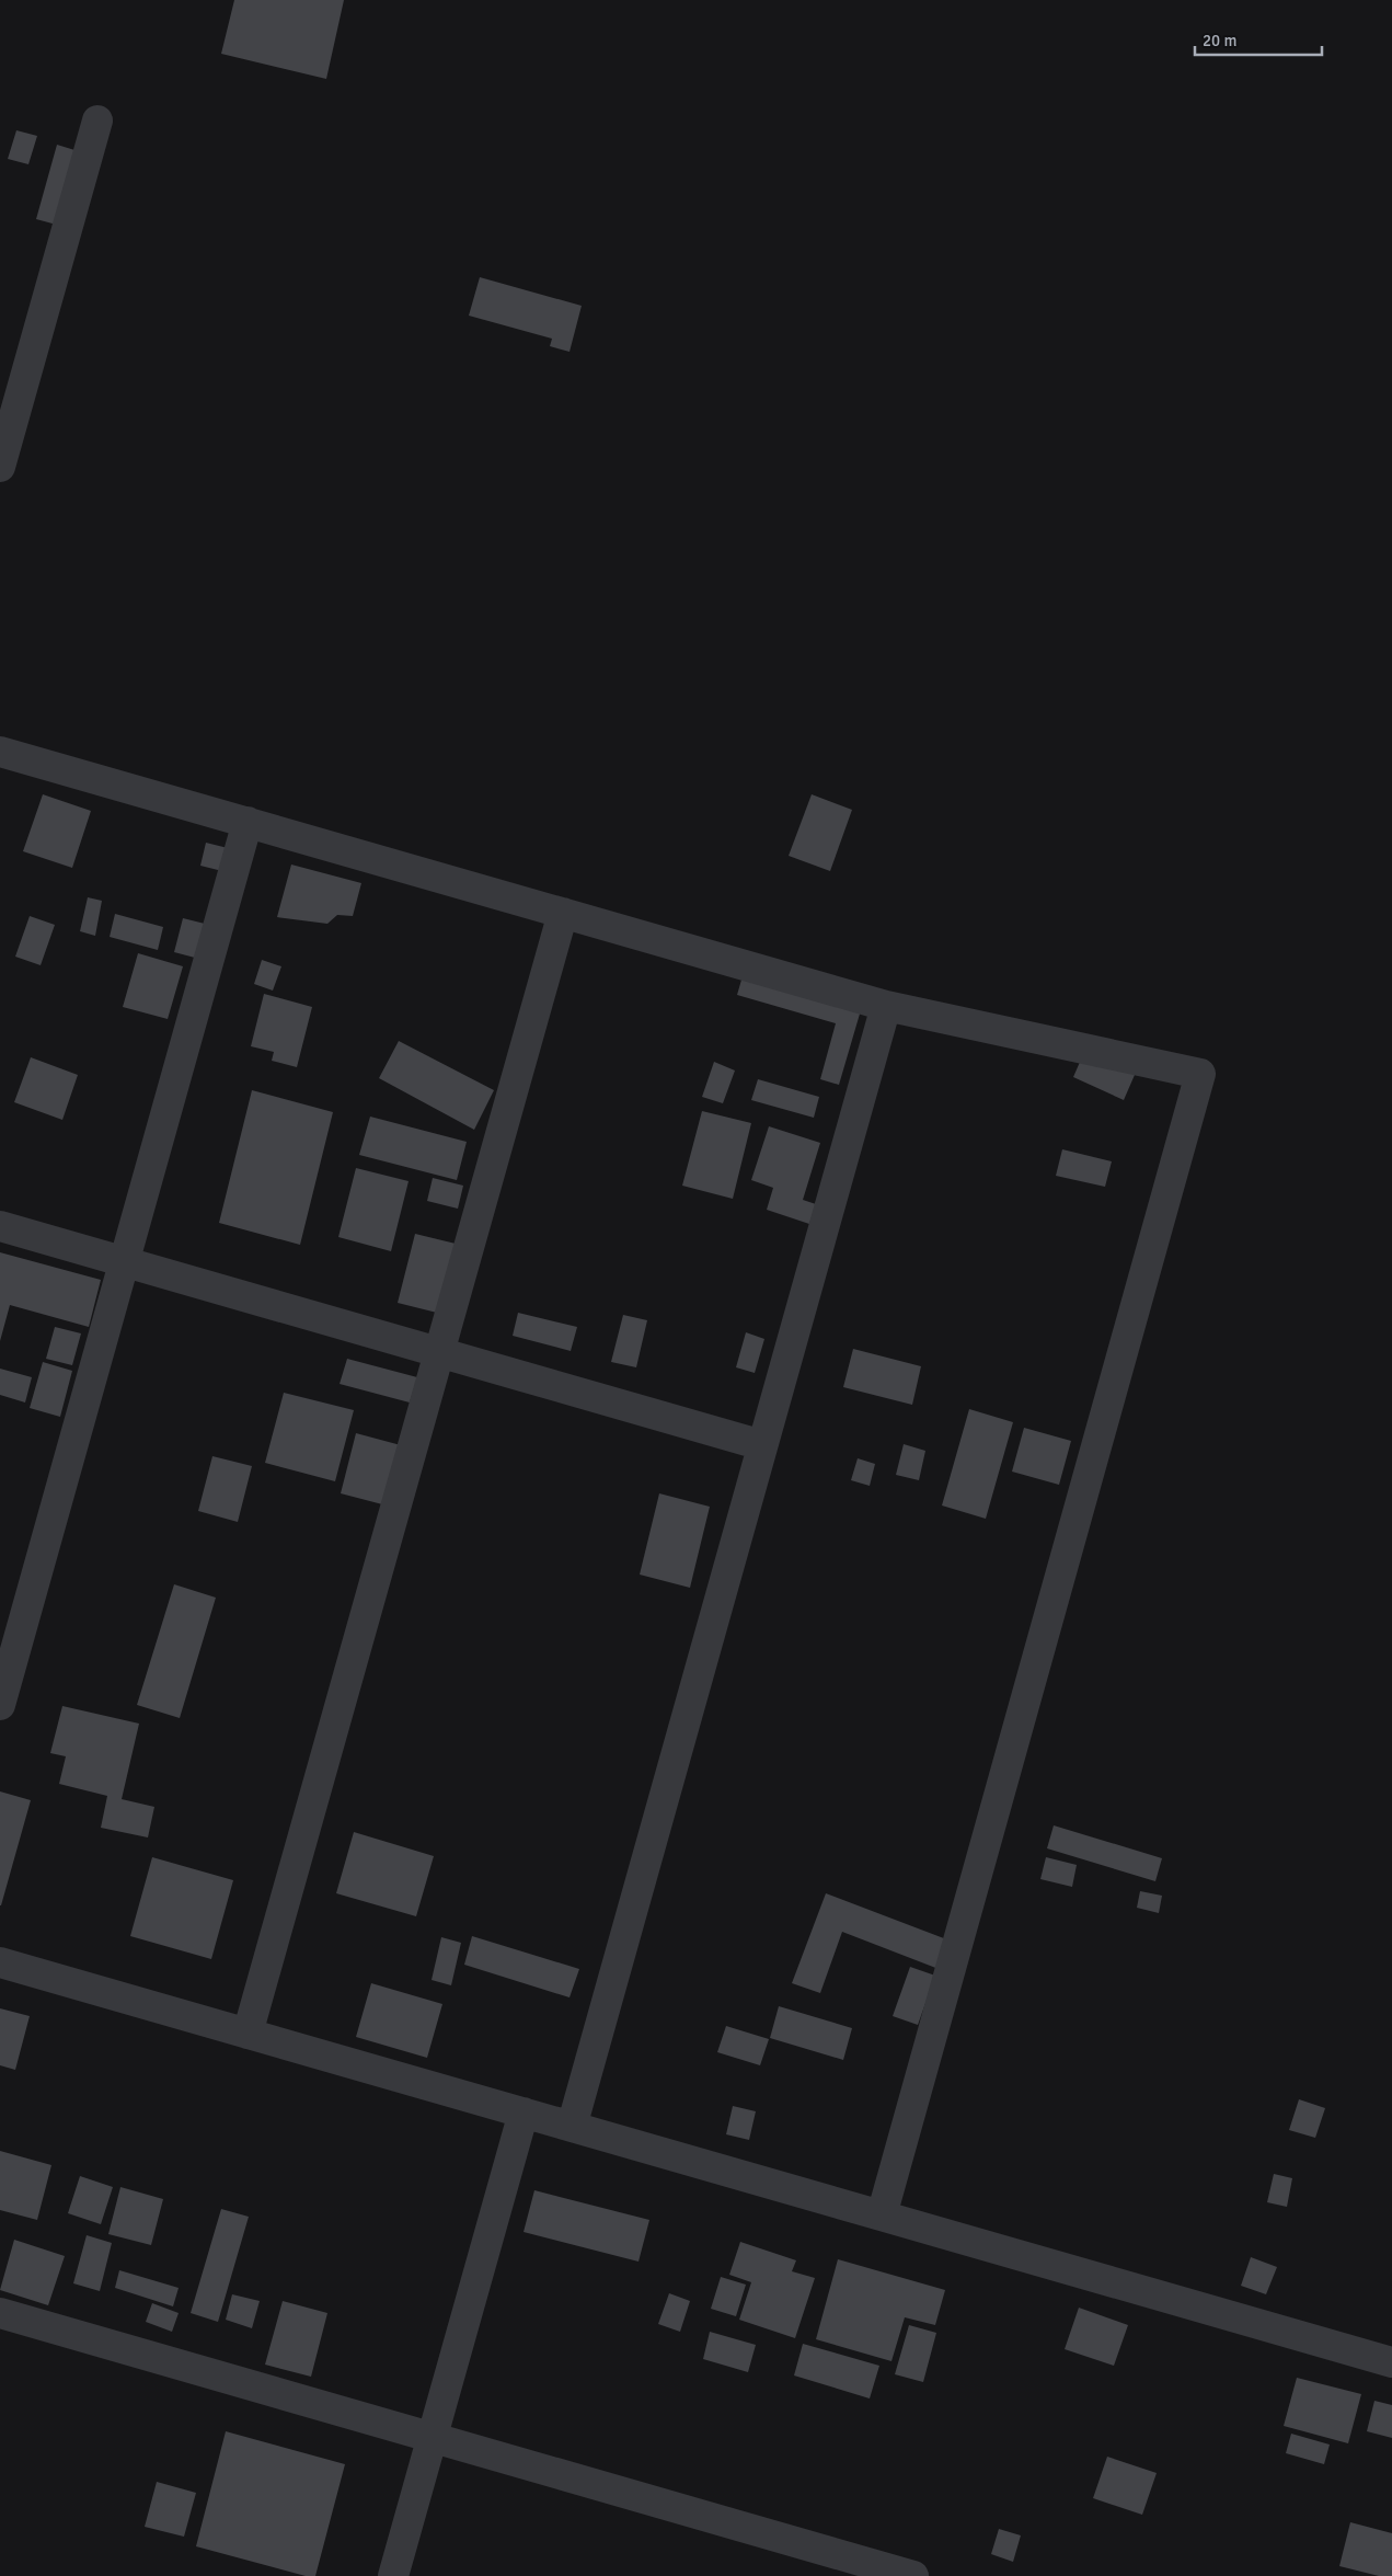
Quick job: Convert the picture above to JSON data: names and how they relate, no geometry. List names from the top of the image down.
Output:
{
  "scale_bar": "20 m"
}
